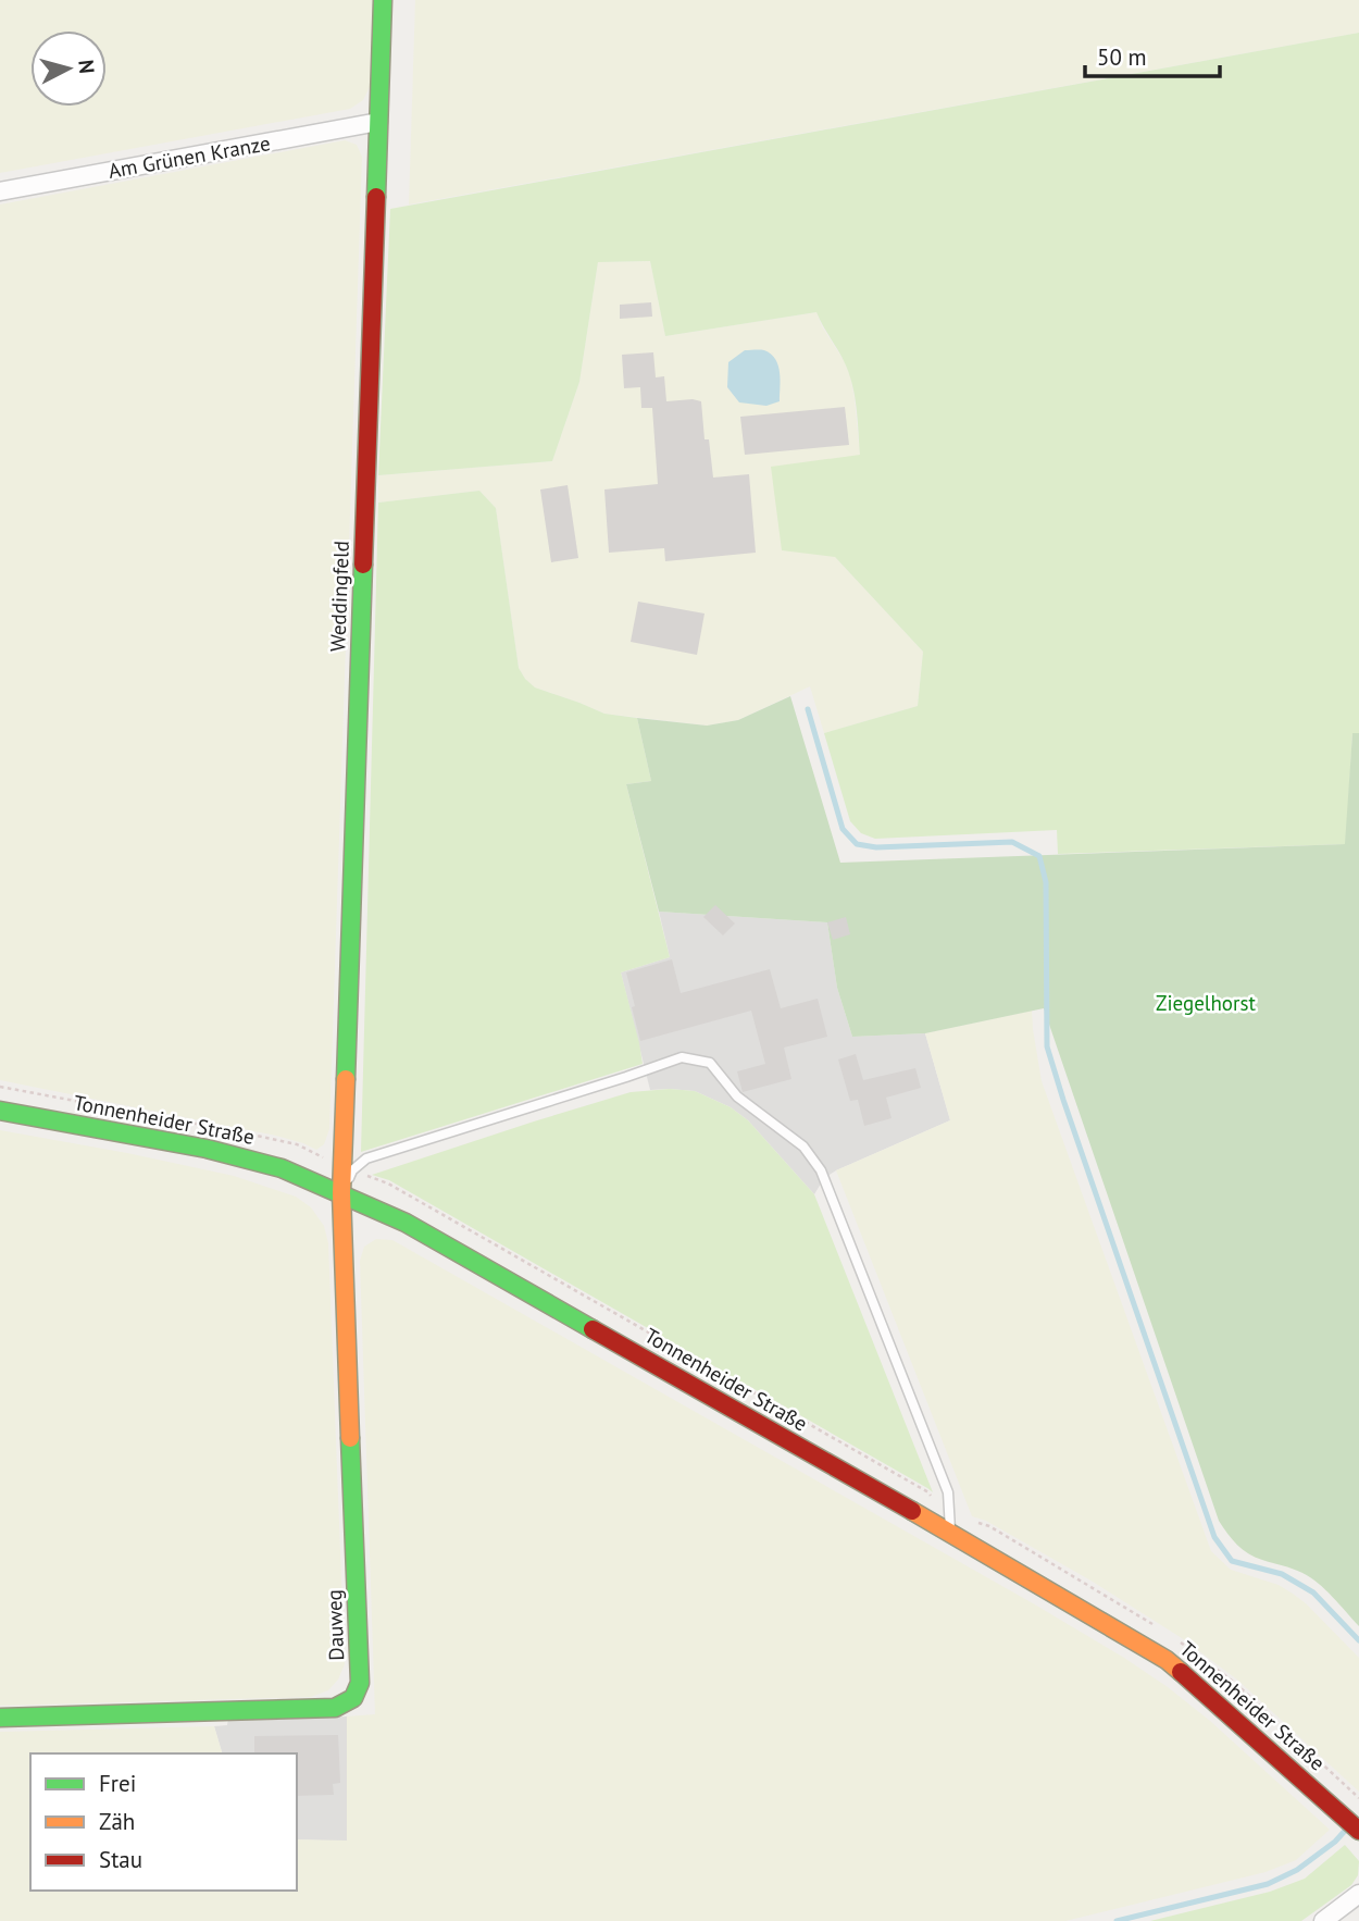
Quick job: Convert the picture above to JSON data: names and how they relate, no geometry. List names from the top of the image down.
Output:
{
  "streets": {
    "street": [
      "Am Grünen Kranze",
      "Weddingfeld",
      "Tonnenheider Straße",
      "Dauweg"
    ]
  },
  "crossings": [
    ["Am Grünen Kranze", "Weddingfeld"],
    ["Weddingfeld", "Tonnenheider Straße"],
    ["Weddingfeld", "Dauweg"],
    ["Tonnenheider Straße", "Dauweg"]
  ],
  "parks": ["Ziegelhorst"],
  "legend": ["Frei", "Zäh", "Stau"],
  "scale_bar": "50 m",
  "north": "right"
}
